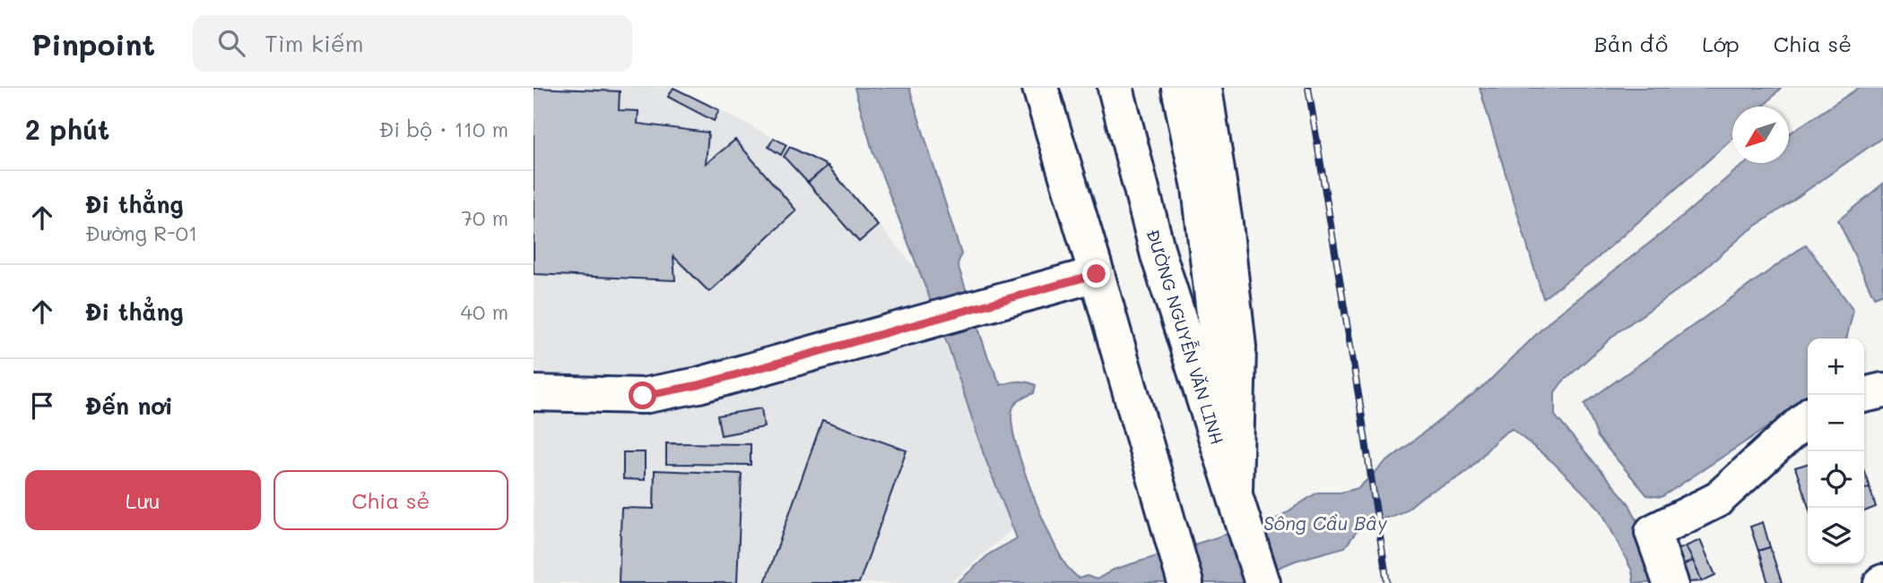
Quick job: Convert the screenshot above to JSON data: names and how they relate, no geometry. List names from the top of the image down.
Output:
{
  "streets": {
    "main road": ["ĐƯỜNG NGUYỄN VĂN LINH"]
  },
  "water": ["Sông Cầu Bây"],
  "north": "bottom left",
  "page": {
    "header": "Pinpoint",
    "search": "Tìm kiếm",
    "nav": ["Bản đồ", "Lớp", "Chia sẻ"],
    "heading": ["2 phút", "Đi bộ · 110 m"],
    "list": [
      ["Đi thẳng", "Đường R-01", "70 m"],
      ["Đi thẳng", "40 m"],
      "Đến nơi"
    ],
    "map_buttons": ["+", "−"],
    "buttons": ["Lưu", "Chia sẻ"]
  }
}
